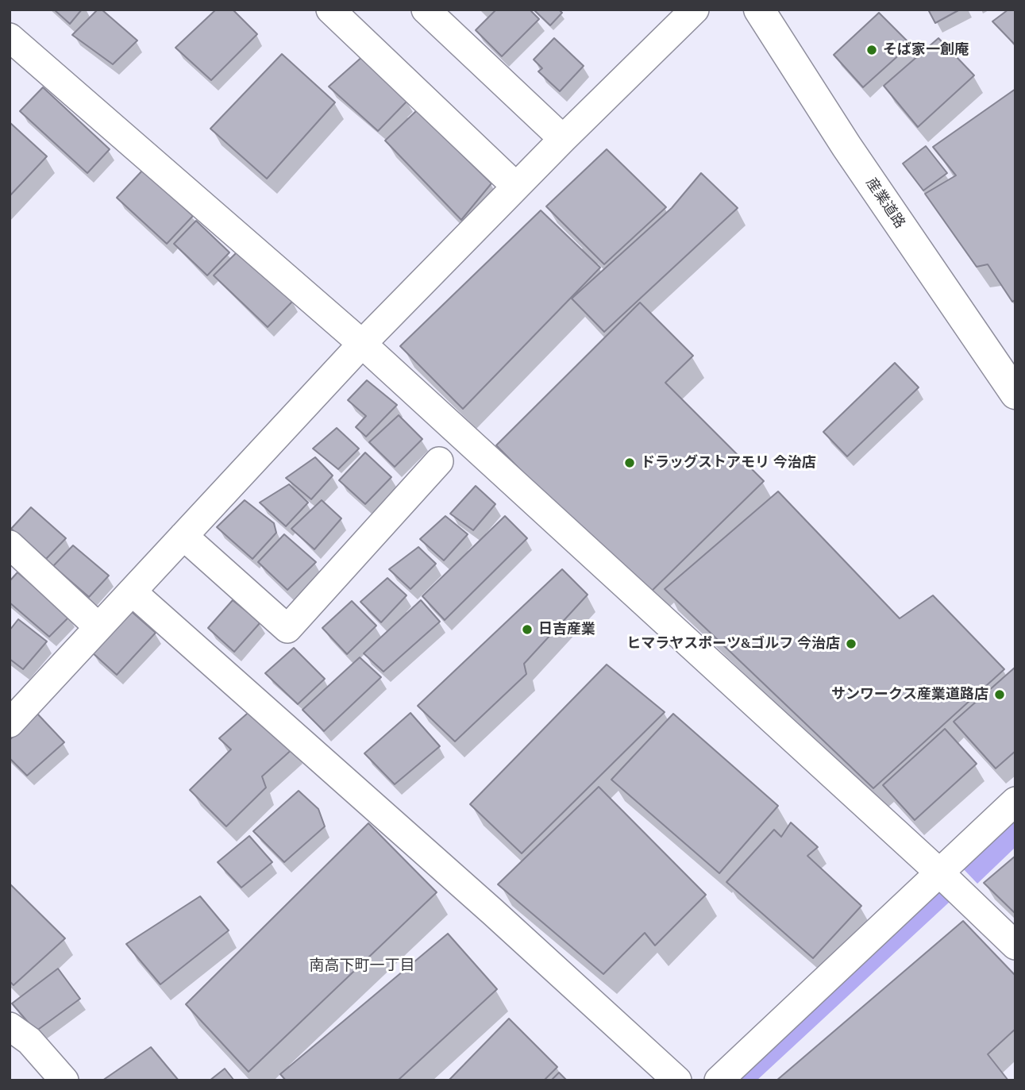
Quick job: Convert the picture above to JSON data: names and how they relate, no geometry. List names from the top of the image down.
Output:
{
  "streets": {
    "street": ["産業道路"]
  },
  "districts": ["南高下町一丁目"],
  "places": [
    "そば家一創庵",
    "ドラッグストアモリ 今治店",
    "日吉産業",
    "ヒマラヤスポーツ&ゴルフ 今治店",
    "サンワークス産業道路店"
  ]
}
